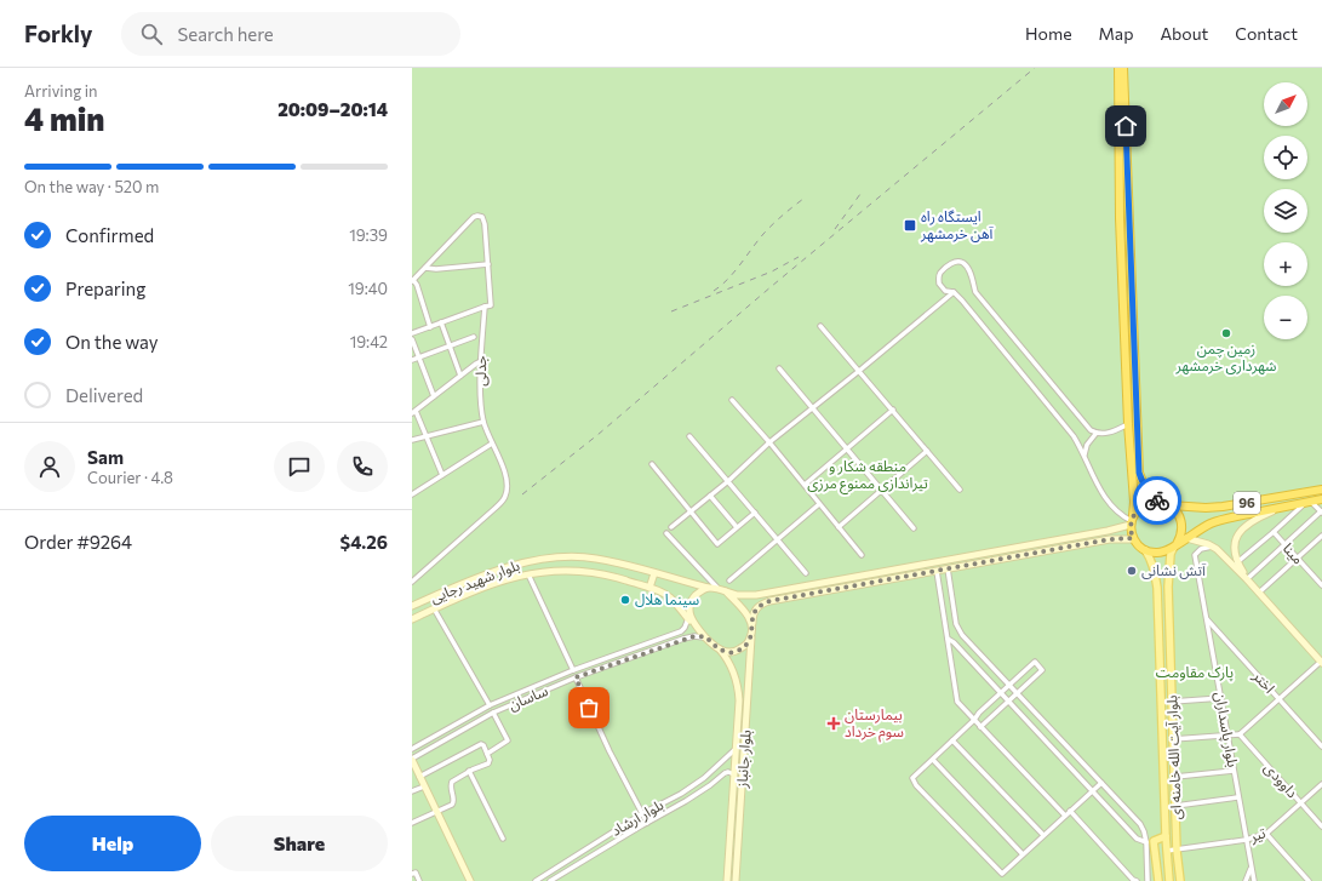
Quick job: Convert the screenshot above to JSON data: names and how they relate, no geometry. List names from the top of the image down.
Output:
{
  "streets": {
    "highway": ["96"],
    "main road": ["بلوار شهید رجایی", "بلوار آیت الله خامنه ای", "بلوار جانباز"],
    "street": [
      "جدلی",
      "مینا",
      "اختر",
      "ساسان",
      "بلوار پاسداران",
      "داوودی",
      "بلوار ارشاد",
      "تیر"
    ]
  },
  "crossings": [
    ["96", "مینا"],
    ["96", "بلوار آیت الله خامنه ای"],
    ["بلوار شهید رجایی", "ساسان"],
    ["بلوار شهید رجایی", "بلوار جانباز"],
    ["اختر", "بلوار پاسداران"],
    ["ساسان", "بلوار جانباز"],
    ["بلوار پاسداران", "تیر"],
    ["بلوار آیت الله خامنه ای", "تیر"],
    ["بلوار جانباز", "بلوار ارشاد"],
    ["داوودی", "تیر"]
  ],
  "parks": ["منطقه شکار و تیراندازی ممنوع مرزی", "پارک مقاومت"],
  "places": {
    "transit": ["ایستگاه راه آهن خرمشهر"],
    "other": ["زمین چمن شهرداری خرمشهر", "آتش نشانی", "سینما هلال"],
    "health": ["بیمارستان سوم خرداد"]
  },
  "north": "top right",
  "page": {
    "header": "Forkly",
    "search": "Search here",
    "nav": [
      "Home",
      "Map",
      "About",
      "Contact"
    ],
    "heading": ["4 min", "Arriving in", "20:09–20:14"],
    "panel": [
      "Sam",
      "Courier · 4.8",
      "Order #9264",
      "$4.26"
    ],
    "map_buttons": ["+", "−"],
    "bar": "On the way · 520 m",
    "list": [
      ["Confirmed", "19:39"],
      ["Preparing", "19:40"],
      ["On the way", "19:42"],
      "Delivered"
    ],
    "buttons": ["Help", "Share"]
  }
}
